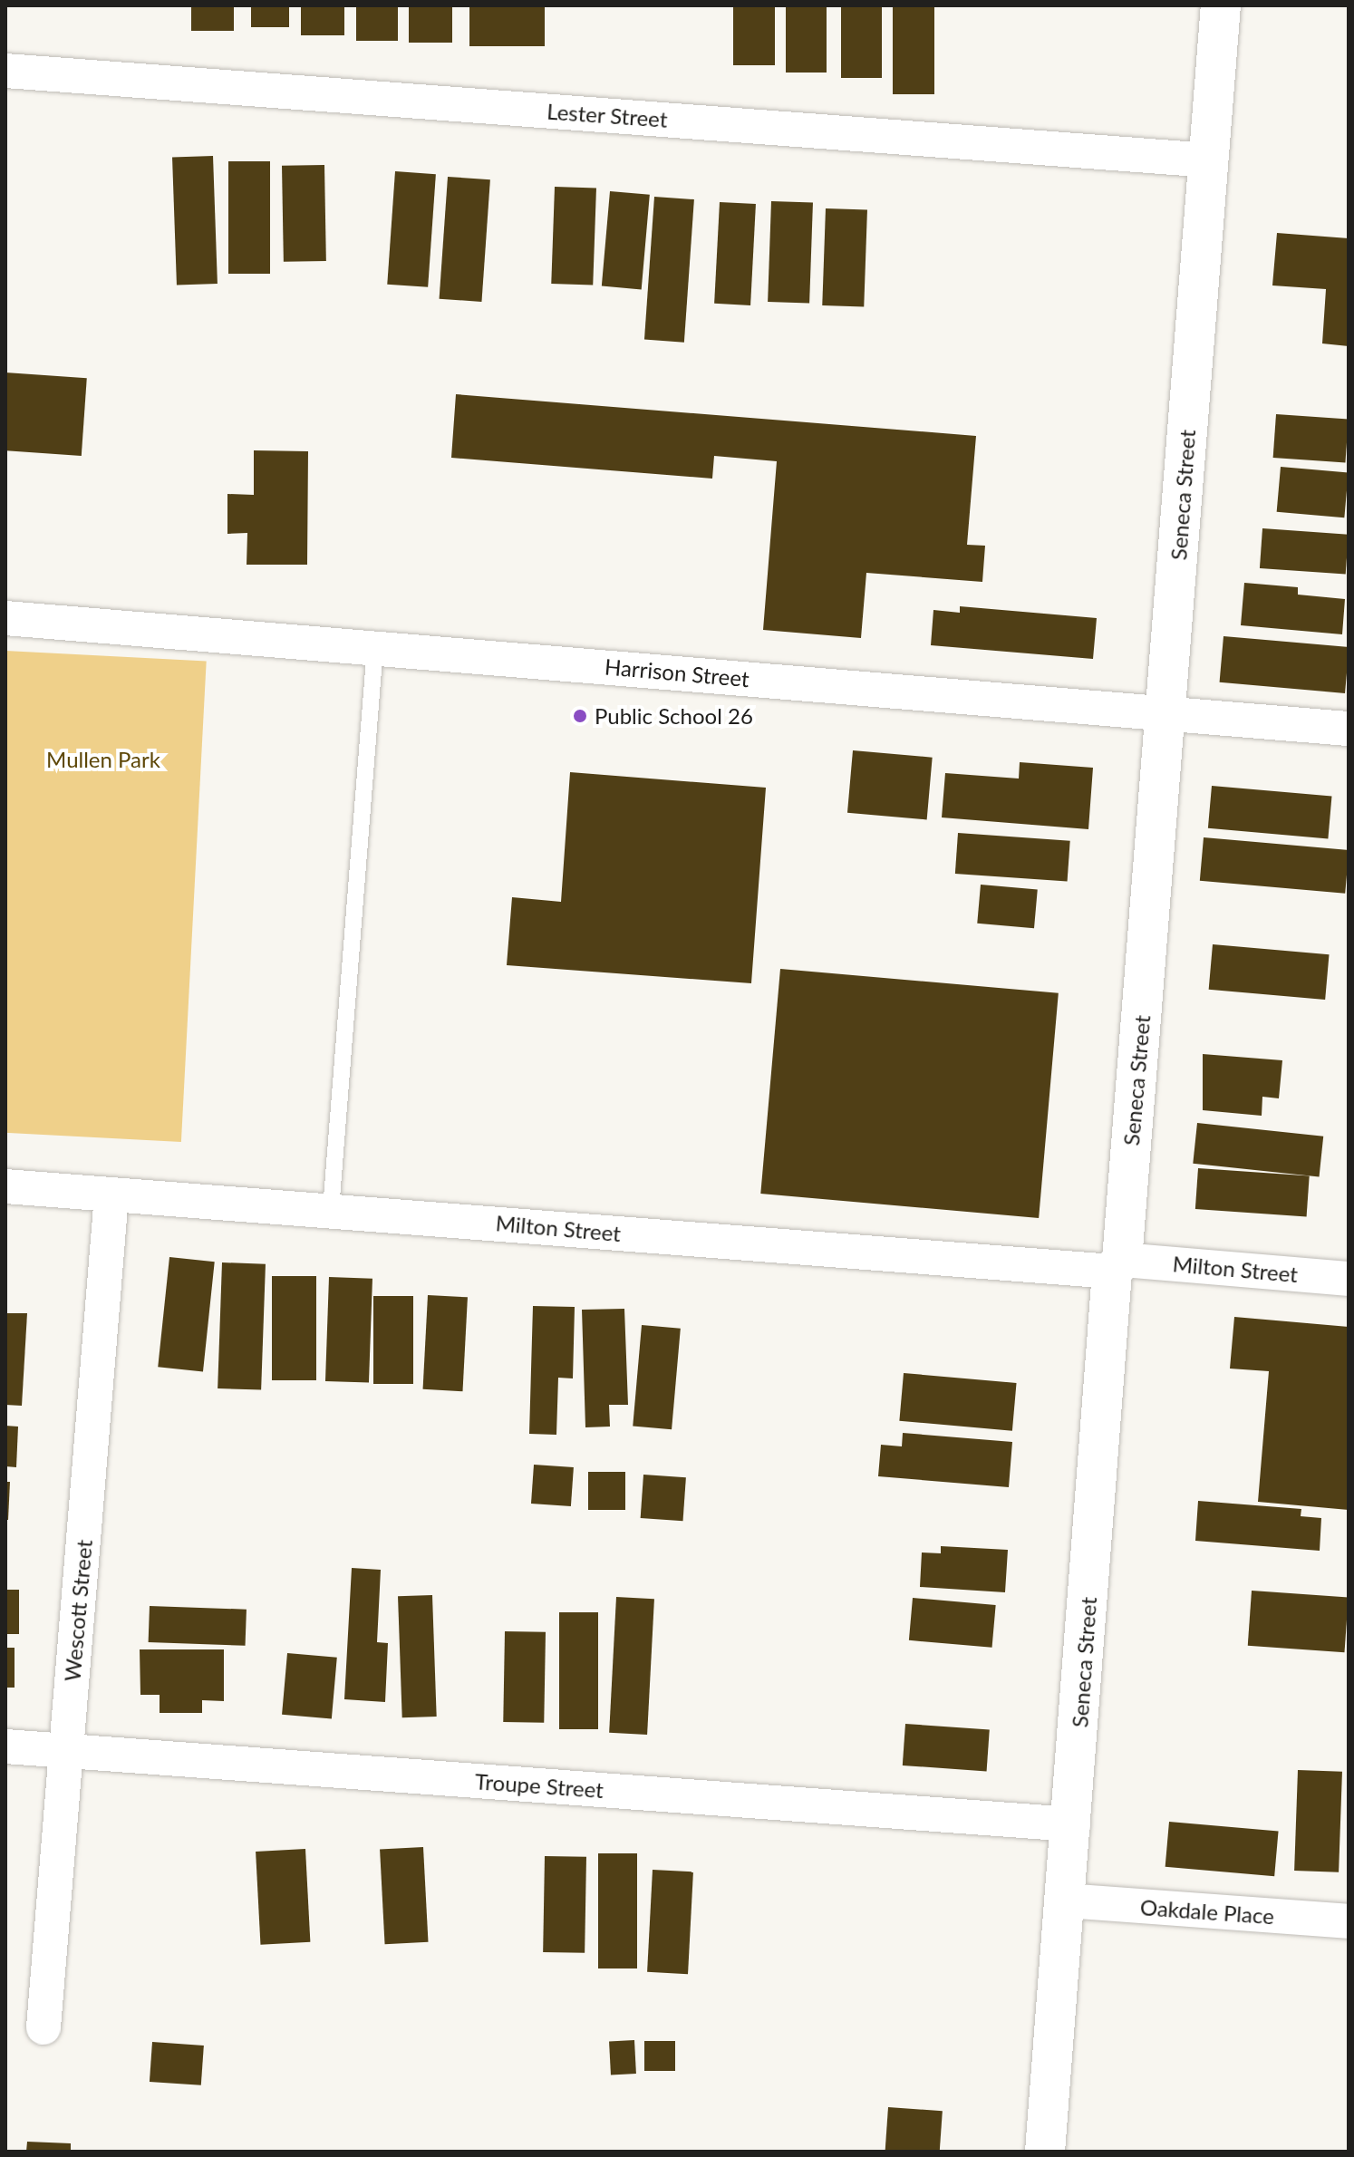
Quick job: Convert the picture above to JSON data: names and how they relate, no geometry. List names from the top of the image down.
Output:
{
  "streets": {
    "main road": ["Seneca Street"],
    "street": [
      "Lester Street",
      "Harrison Street",
      "Milton Street",
      "Wescott Street",
      "Troupe Street",
      "Oakdale Place"
    ]
  },
  "crossings": [
    ["Lester Street", "Seneca Street"],
    ["Seneca Street", "Harrison Street"],
    ["Seneca Street", "Milton Street"],
    ["Seneca Street", "Troupe Street"],
    ["Seneca Street", "Oakdale Place"],
    ["Milton Street", "Wescott Street"],
    ["Wescott Street", "Troupe Street"]
  ],
  "parks": ["Mullen Park"],
  "places": ["Public School 26"]
}
